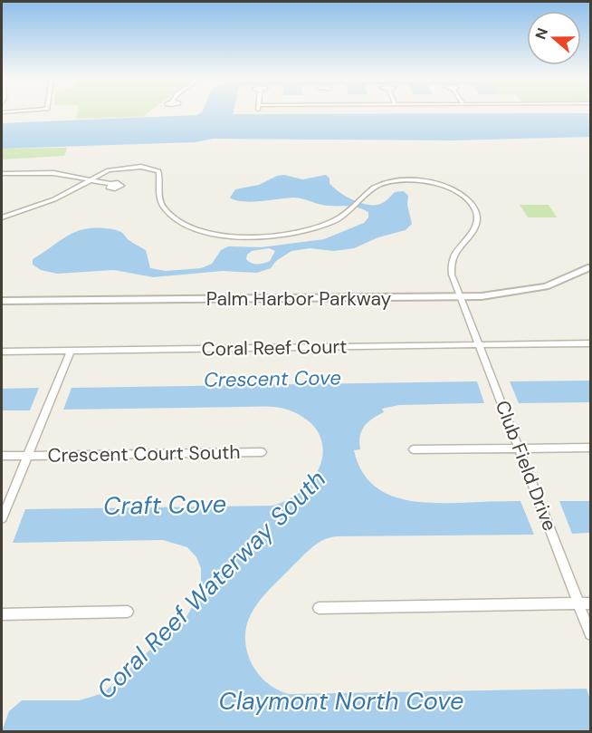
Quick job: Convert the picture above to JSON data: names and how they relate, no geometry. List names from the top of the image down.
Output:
{
  "streets": {
    "street": [
      "Palm Harbor Parkway",
      "Coral Reef Court",
      "Crescent Court South",
      "Club Field Drive"
    ]
  },
  "crossings": [
    ["Palm Harbor Parkway", "Club Field Drive"],
    ["Coral Reef Court", "Club Field Drive"]
  ],
  "water": [
    "Crescent Cove",
    "Craft Cove",
    "Coral Reef Waterway South",
    "Claymont North Cove"
  ],
  "north": "left"
}
